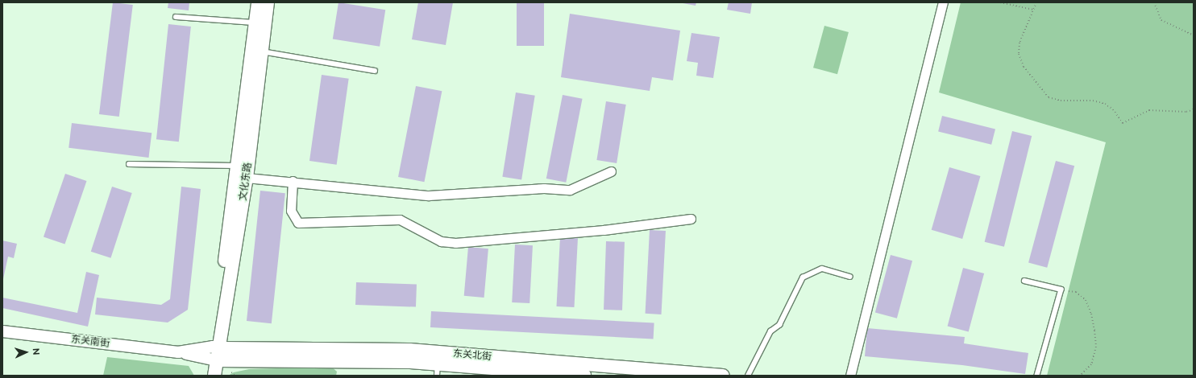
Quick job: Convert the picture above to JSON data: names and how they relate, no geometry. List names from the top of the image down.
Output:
{
  "streets": {
    "main road": ["文化东路", "东关北街"],
    "street": ["东关南街"]
  },
  "crossings": [
    ["文化东路", "东关南街"],
    ["文化东路", "东关北街"],
    ["东关南街", "东关北街"]
  ],
  "north": "right"
}
